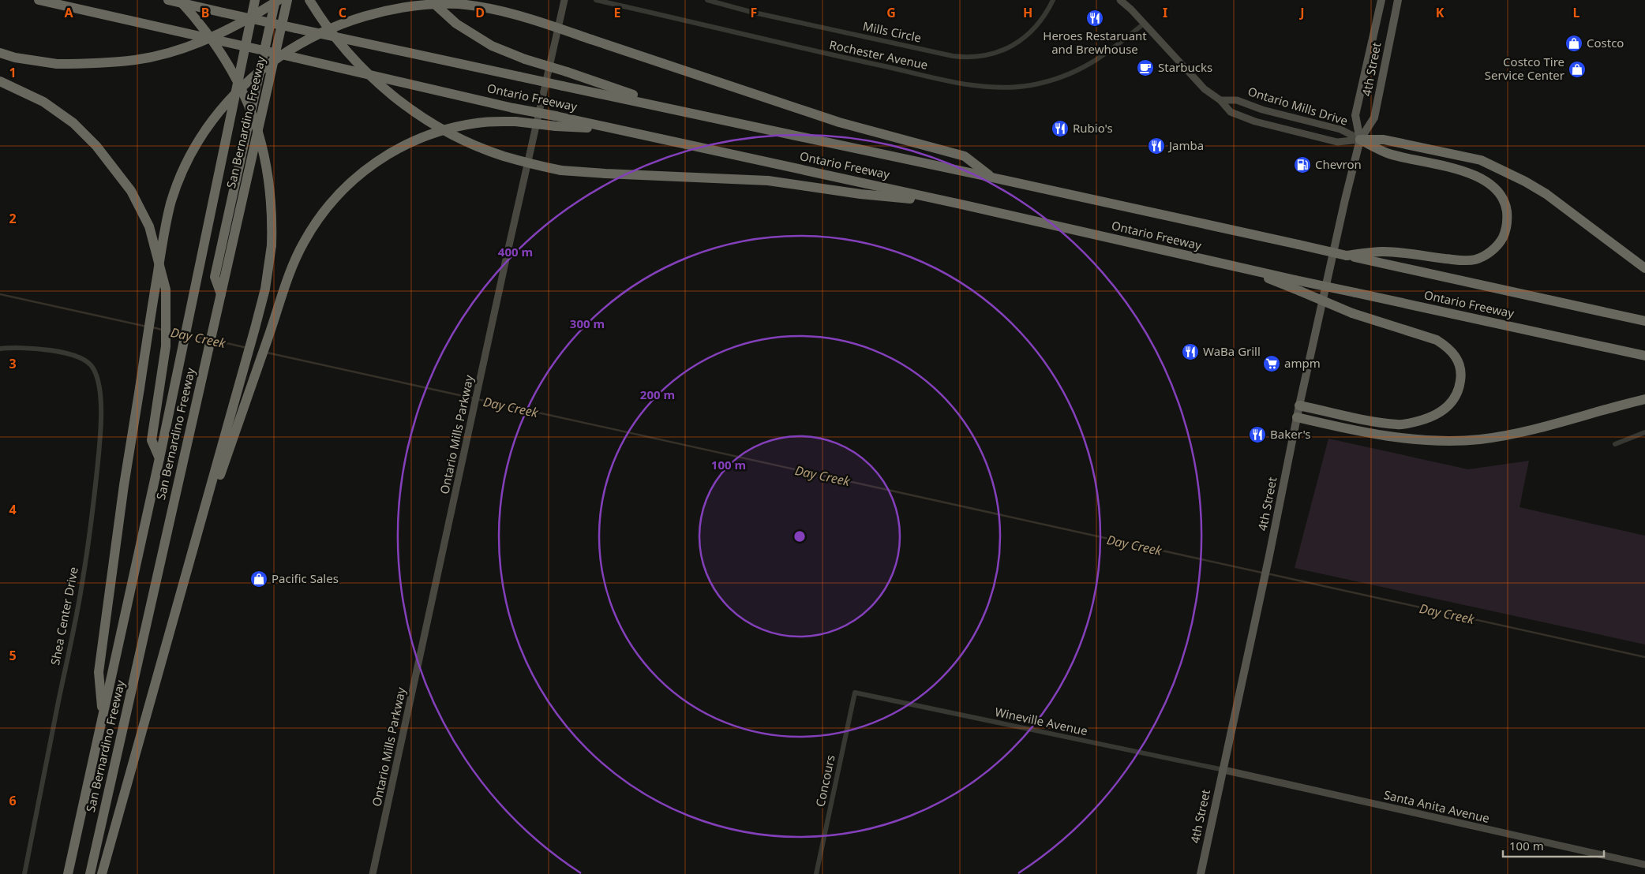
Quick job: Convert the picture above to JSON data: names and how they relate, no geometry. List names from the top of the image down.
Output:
{
  "streets": {
    "highway": ["Ontario Freeway", "San Bernardino Freeway"],
    "main road": [
      "4th Street",
      "Ontario Mills Drive",
      "Ontario Mills Parkway",
      "Santa Anita Avenue"
    ],
    "street": [
      "Mills Circle",
      "Rochester Avenue",
      "Shea Center Drive",
      "Wineville Avenue",
      "Concours"
    ]
  },
  "crossings": [
    ["Rochester Avenue", "Ontario Mills Drive"],
    ["4th Street", "Ontario Mills Drive"],
    ["4th Street", "Wineville Avenue"],
    ["4th Street", "Santa Anita Avenue"],
    ["Wineville Avenue", "Concours"],
    ["Wineville Avenue", "Santa Anita Avenue"]
  ],
  "water": ["Day Creek"],
  "places": {
    "restaurant": [
      "Heroes Restaruant and Brewhouse",
      "Rubio's",
      "Jamba",
      "WaBa Grill",
      "Baker's"
    ],
    "shop": ["Costco", "Costco Tire Service Center", "Pacific Sales"],
    "cafe": ["Starbucks"],
    "fuel station": ["Chevron"],
    "supermarket": ["ampm"]
  },
  "scale_bar": "100 m",
  "grid": {
    "columns": [
      "A",
      "B",
      "C",
      "D",
      "E",
      "F",
      "G",
      "H",
      "I",
      "J",
      "K",
      "L"
    ],
    "rows": [
      "1",
      "2",
      "3",
      "4",
      "5",
      "6"
    ]
  },
  "rings": [
    "400 m",
    "300 m",
    "200 m",
    "100 m"
  ]
}
